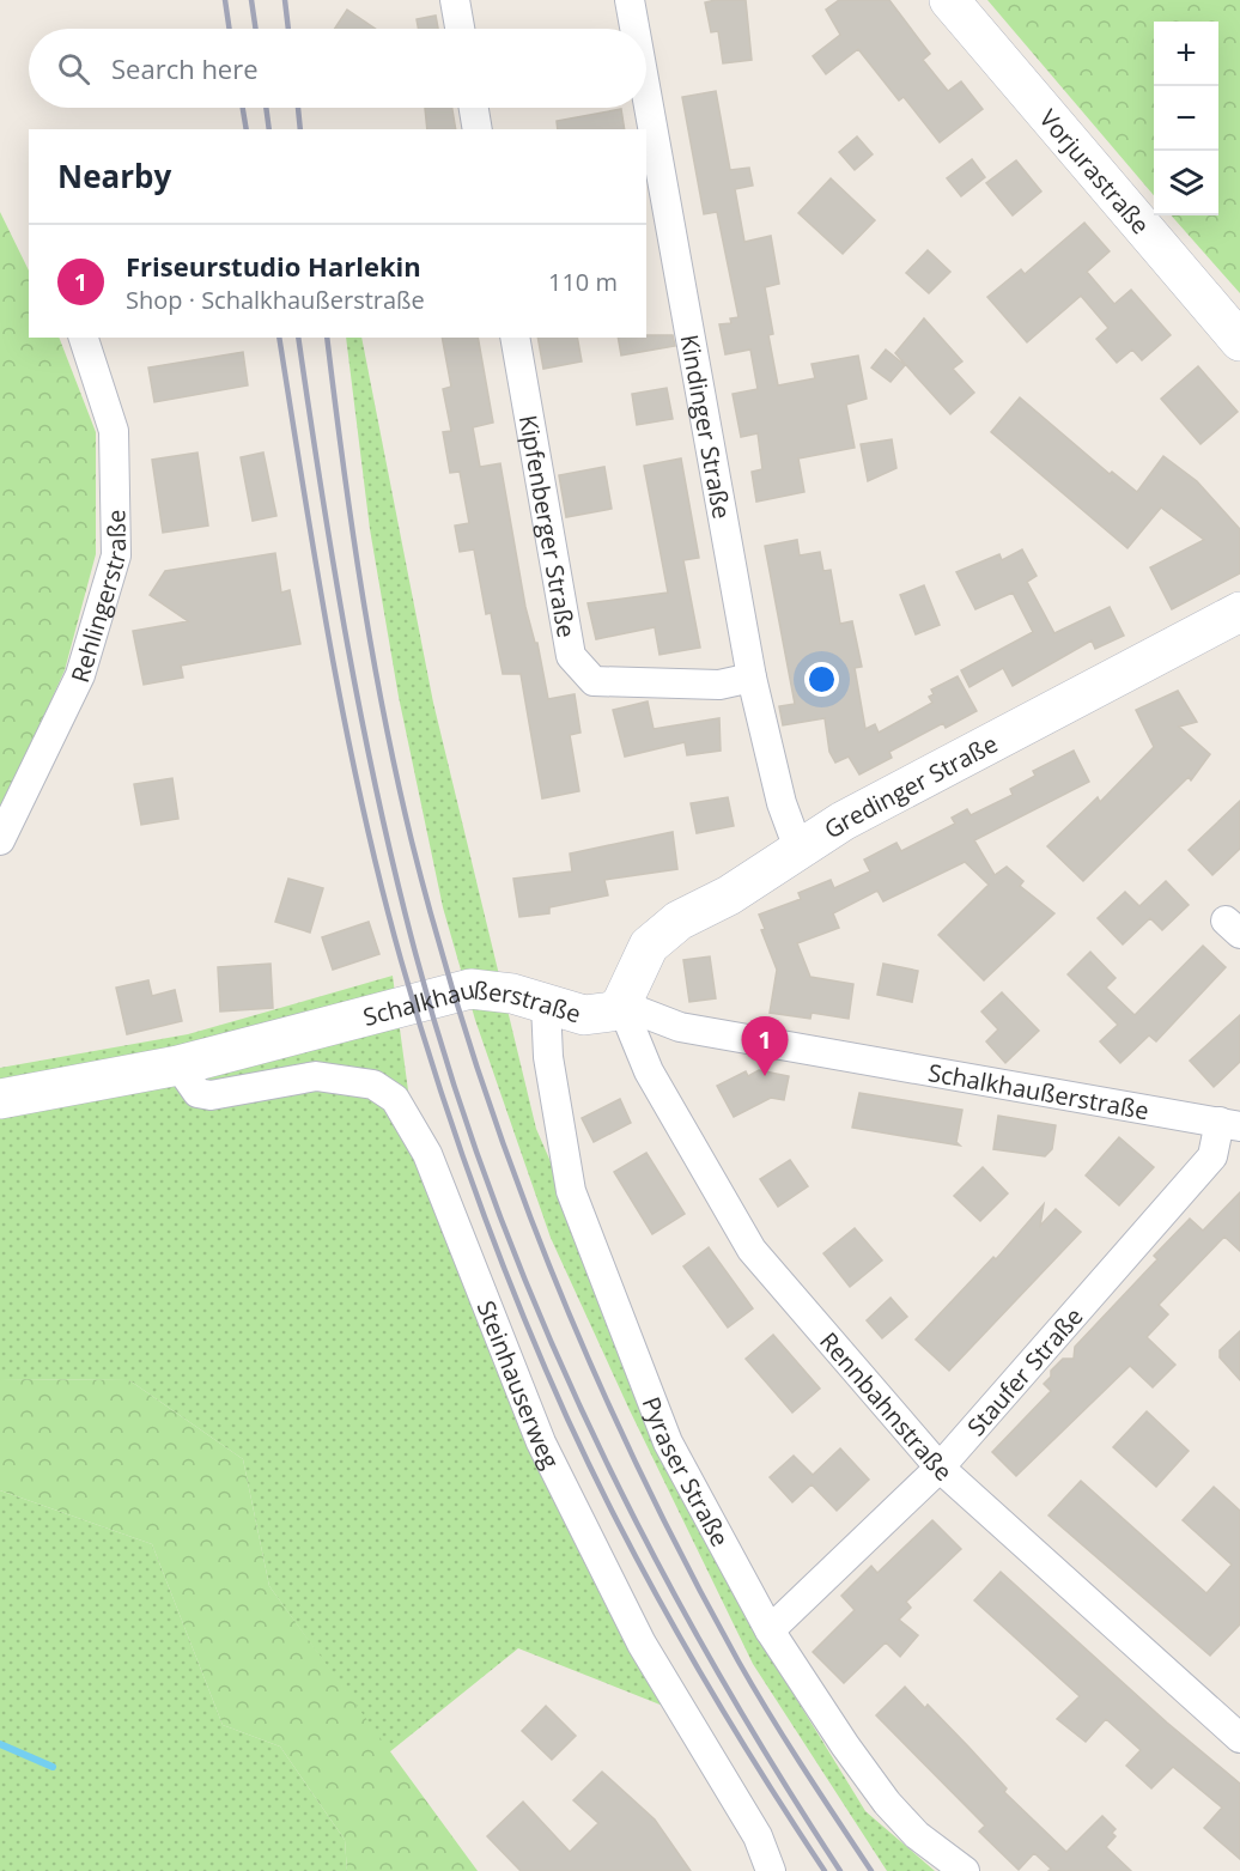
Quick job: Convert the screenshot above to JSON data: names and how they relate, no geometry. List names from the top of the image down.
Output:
{
  "streets": {
    "main road": ["Vorjurastraße", "Gredinger Straße", "Schalkhaußerstraße"],
    "street": [
      "Kindinger Straße",
      "Kipfenberger Straße",
      "Rehlingerstraße",
      "Staufer Straße",
      "Steinhauserweg",
      "Rennbahnstraße",
      "Pyraser Straße"
    ]
  },
  "crossings": [
    ["Kindinger Straße", "Kipfenberger Straße"],
    ["Kindinger Straße", "Gredinger Straße"],
    ["Gredinger Straße", "Schalkhaußerstraße"],
    ["Gredinger Straße", "Rennbahnstraße"],
    ["Schalkhaußerstraße", "Staufer Straße"],
    ["Schalkhaußerstraße", "Steinhauserweg"],
    ["Schalkhaußerstraße", "Rennbahnstraße"],
    ["Schalkhaußerstraße", "Pyraser Straße"],
    ["Staufer Straße", "Rennbahnstraße"],
    ["Staufer Straße", "Pyraser Straße"]
  ],
  "page": {
    "map_buttons": ["+", "−"],
    "search": "Search here",
    "heading": "Nearby",
    "list": [
      {
        "mark": "1",
        "name": "Friseurstudio Harlekin",
        "note": "Shop · Schalkhaußerstraße",
        "value": "110 m"
      }
    ],
    "pins": "1"
  }
}
